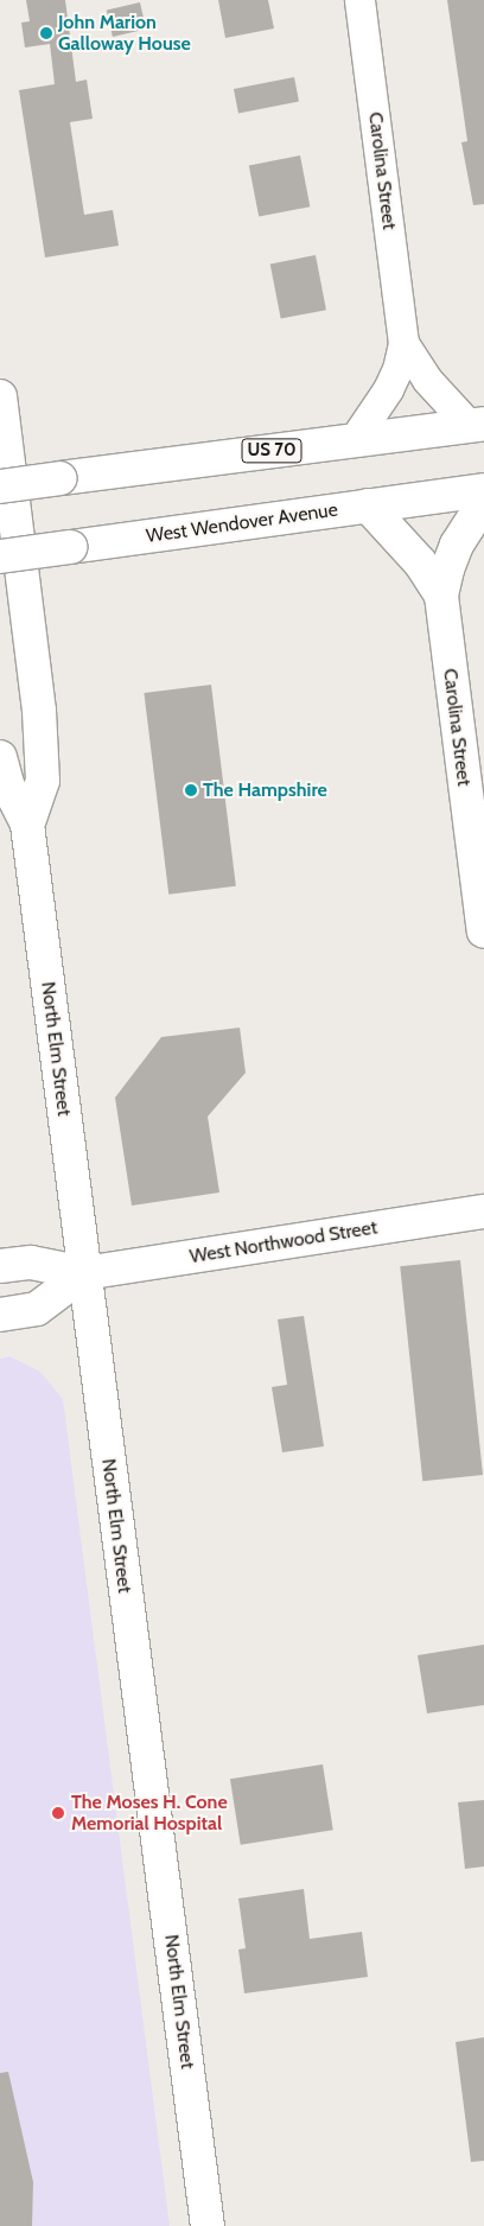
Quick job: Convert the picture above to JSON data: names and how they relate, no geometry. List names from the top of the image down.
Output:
{
  "streets": {
    "main road": [
      "Carolina Street",
      "US 70",
      "West Wendover Avenue",
      "North Elm Street",
      "West Northwood Street"
    ]
  },
  "crossings": [
    ["Carolina Street", "US 70"],
    ["Carolina Street", "West Wendover Avenue"],
    ["North Elm Street", "West Northwood Street"]
  ],
  "places": ["John Marion Galloway House", "The Hampshire", "The Moses H. Cone Memorial Hospital"]
}
